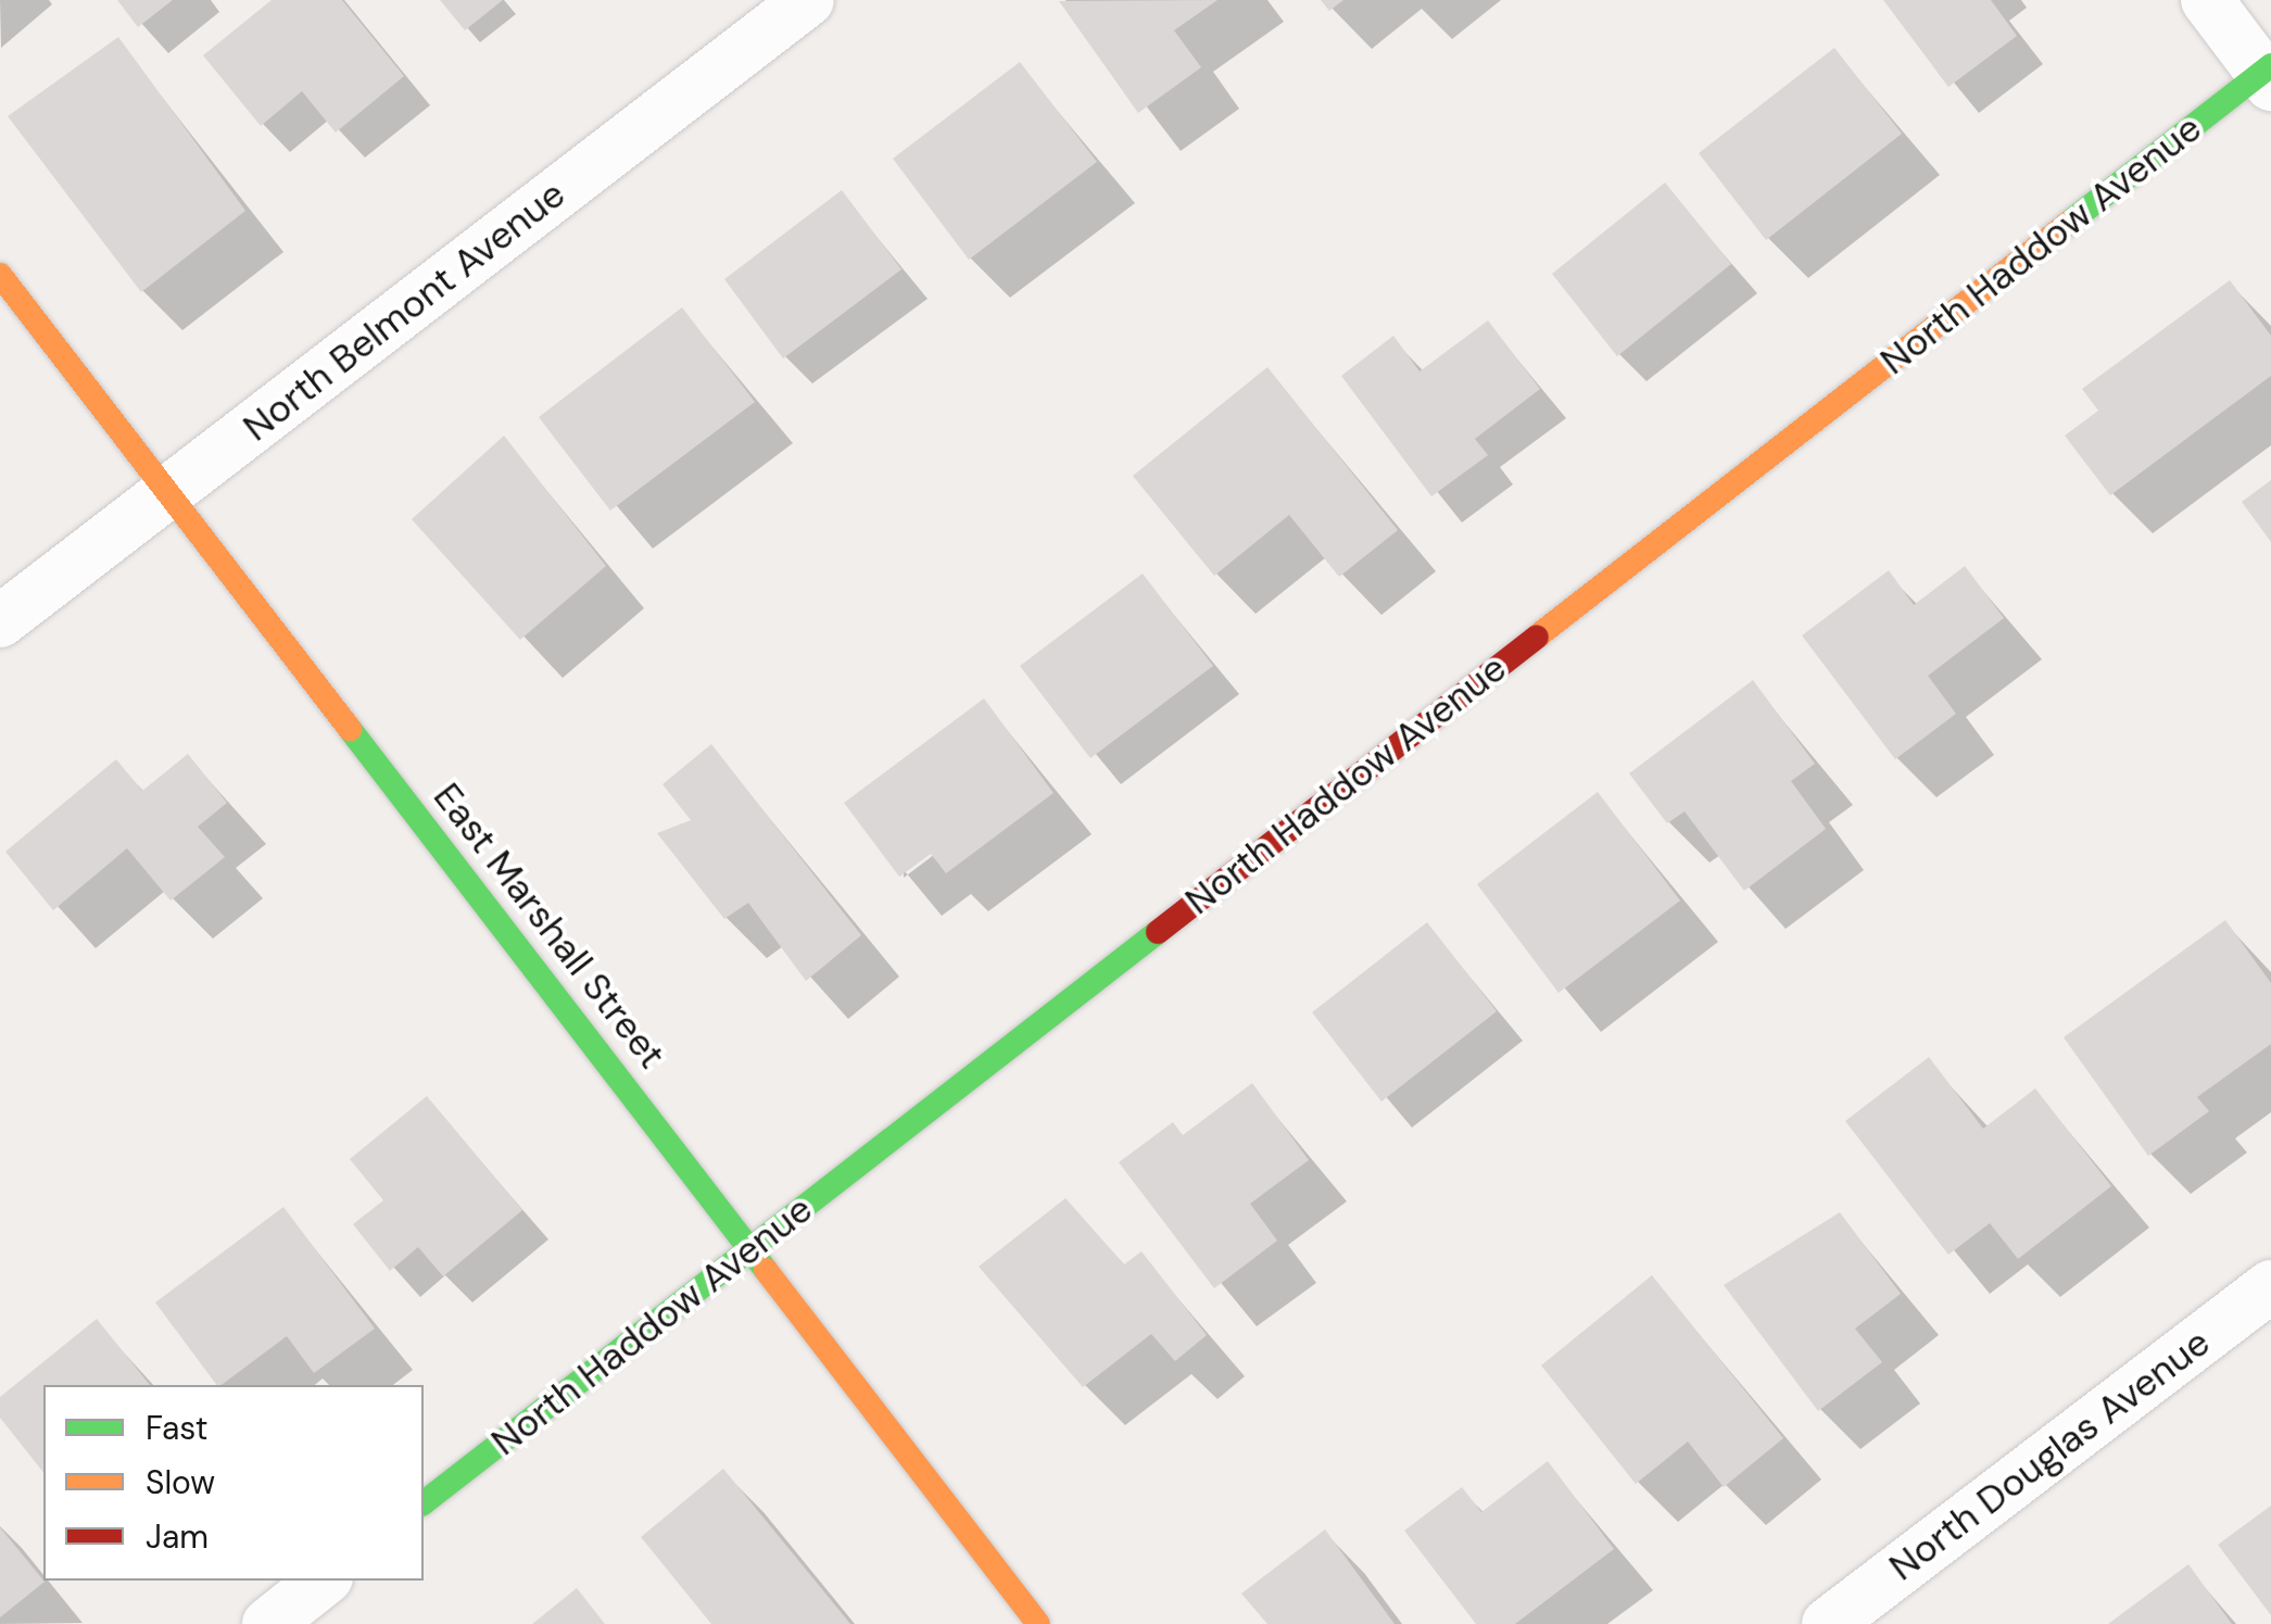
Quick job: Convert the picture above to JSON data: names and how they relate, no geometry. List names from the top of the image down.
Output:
{
  "streets": {
    "street": [
      "North Haddow Avenue",
      "North Belmont Avenue",
      "East Marshall Street",
      "North Douglas Avenue"
    ]
  },
  "crossings": [
    ["North Haddow Avenue", "East Marshall Street"],
    ["North Belmont Avenue", "East Marshall Street"]
  ],
  "legend": ["Fast", "Slow", "Jam"]
}
